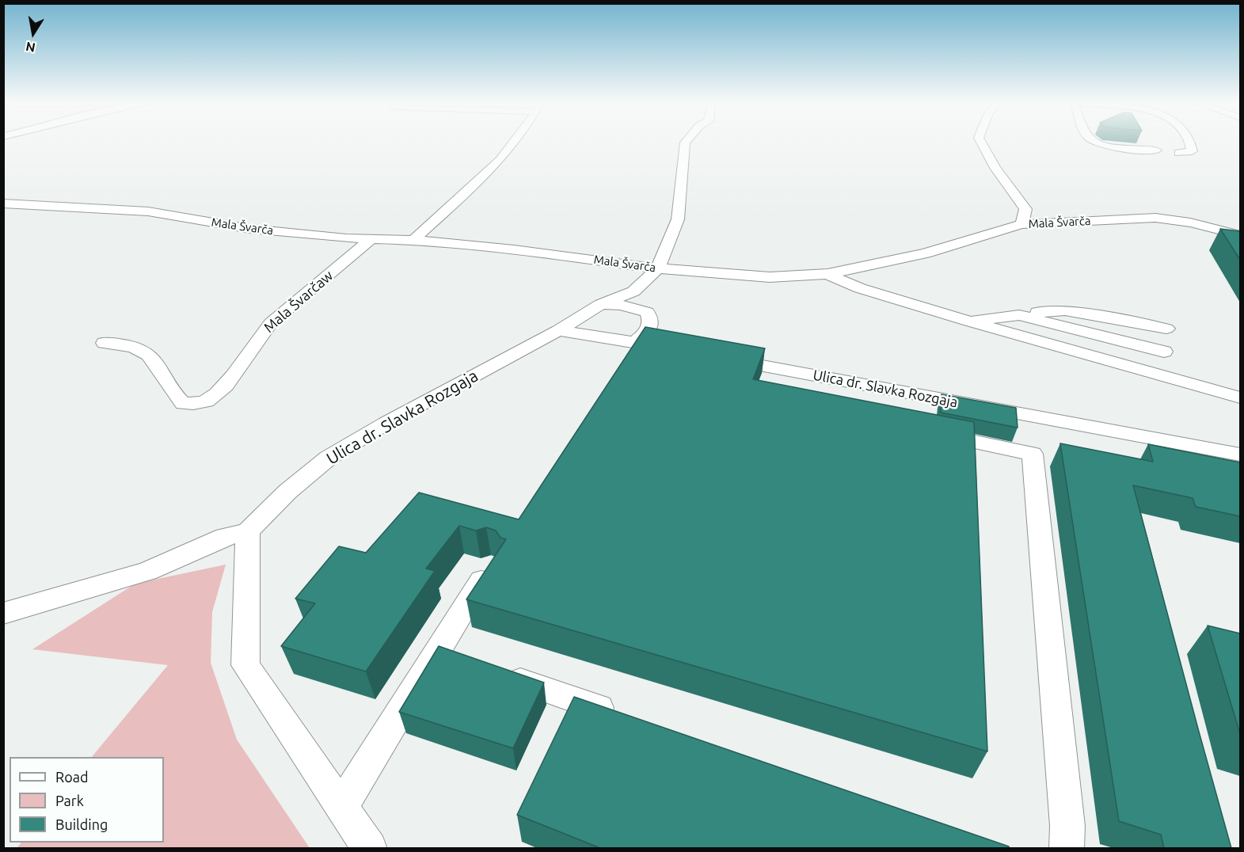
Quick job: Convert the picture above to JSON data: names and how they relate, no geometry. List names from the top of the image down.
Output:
{
  "streets": {
    "street": ["Mala Švarča", "Mala Švarčaw", "Ulica dr. Slavka Rozgaja"]
  },
  "crossings": [
    ["Mala Švarča", "Mala Švarčaw"],
    ["Mala Švarča", "Ulica dr. Slavka Rozgaja"]
  ],
  "legend": ["Road", "Park", "Building"],
  "north": "bottom"
}
